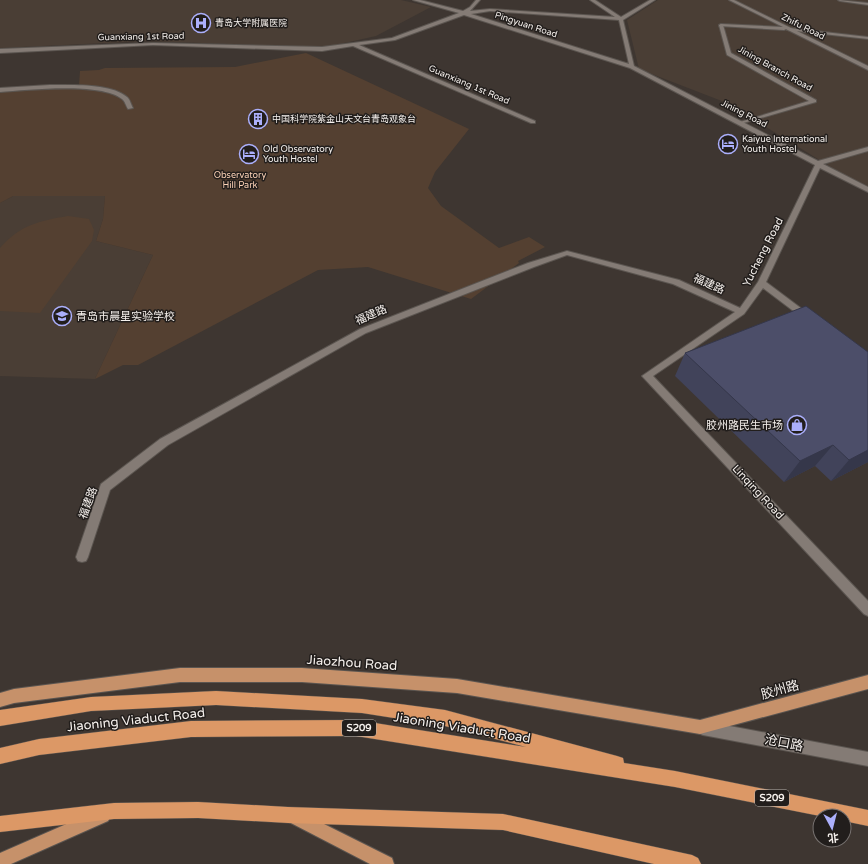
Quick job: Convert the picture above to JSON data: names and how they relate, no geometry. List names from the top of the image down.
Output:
{
  "streets": {
    "highway": ["Jiaoning Viaduct Road", "S209"],
    "main road": ["Jiaozhou Road", "胶州路"],
    "street": [
      "Pingyuan Road",
      "Zhifu Road",
      "Guanxiang 1st Road",
      "Jining Branch Road",
      "Jining Road",
      "Yucheng Road",
      "福建路",
      "Linqing Road",
      "沧口路"
    ]
  },
  "crossings": [
    ["Pingyuan Road", "Guanxiang 1st Road"],
    ["Pingyuan Road", "Jining Road"],
    ["Zhifu Road", "Jining Branch Road"],
    ["Jining Branch Road", "Jining Road"],
    ["Jining Road", "Yucheng Road"],
    ["Yucheng Road", "福建路"],
    ["Yucheng Road", "Linqing Road"],
    ["Jiaozhou Road", "胶州路"],
    ["Jiaozhou Road", "沧口路"],
    ["胶州路", "沧口路"]
  ],
  "parks": ["Observatory Hill Park"],
  "places": {
    "hospital": ["青岛大学附属医院"],
    "building": ["中国科学院紫金山天文台青岛观象台"],
    "hotel": ["Kaiyue International Youth Hostel", "Old Observatory Youth Hostel"],
    "school or university": ["青岛市晨星实验学校"],
    "shop": ["胶州路民生市场"]
  },
  "north": "bottom"
}
